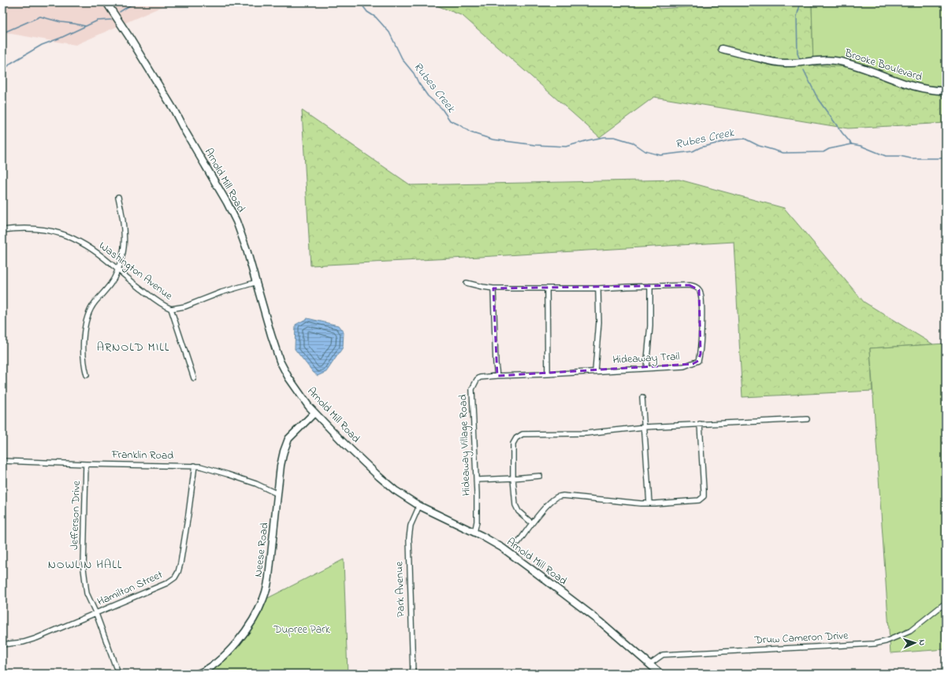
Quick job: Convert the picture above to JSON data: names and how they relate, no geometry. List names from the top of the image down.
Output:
{
  "streets": {
    "main road": ["Brooke Boulevard", "Arnold Mill Road", "Neese Road"],
    "street": [
      "Washington Avenue",
      "Hideaway Trail",
      "Hideaway Village Road",
      "Franklin Road",
      "Jefferson Drive",
      "Hamilton Street",
      "Park Avenue",
      "Druw Cameron Drive"
    ]
  },
  "crossings": [
    ["Arnold Mill Road", "Washington Avenue"],
    ["Arnold Mill Road", "Hideaway Village Road"],
    ["Arnold Mill Road", "Neese Road"],
    ["Arnold Mill Road", "Park Avenue"],
    ["Arnold Mill Road", "Druw Cameron Drive"],
    ["Hideaway Trail", "Hideaway Village Road"],
    ["Franklin Road", "Jefferson Drive"],
    ["Franklin Road", "Neese Road"],
    ["Franklin Road", "Hamilton Street"],
    ["Jefferson Drive", "Hamilton Street"]
  ],
  "districts": ["ARNOLD MILL", "NOWLIN HALL"],
  "water": ["Rubes Creek"],
  "parks": ["Dupree Park"],
  "north": "right"
}
